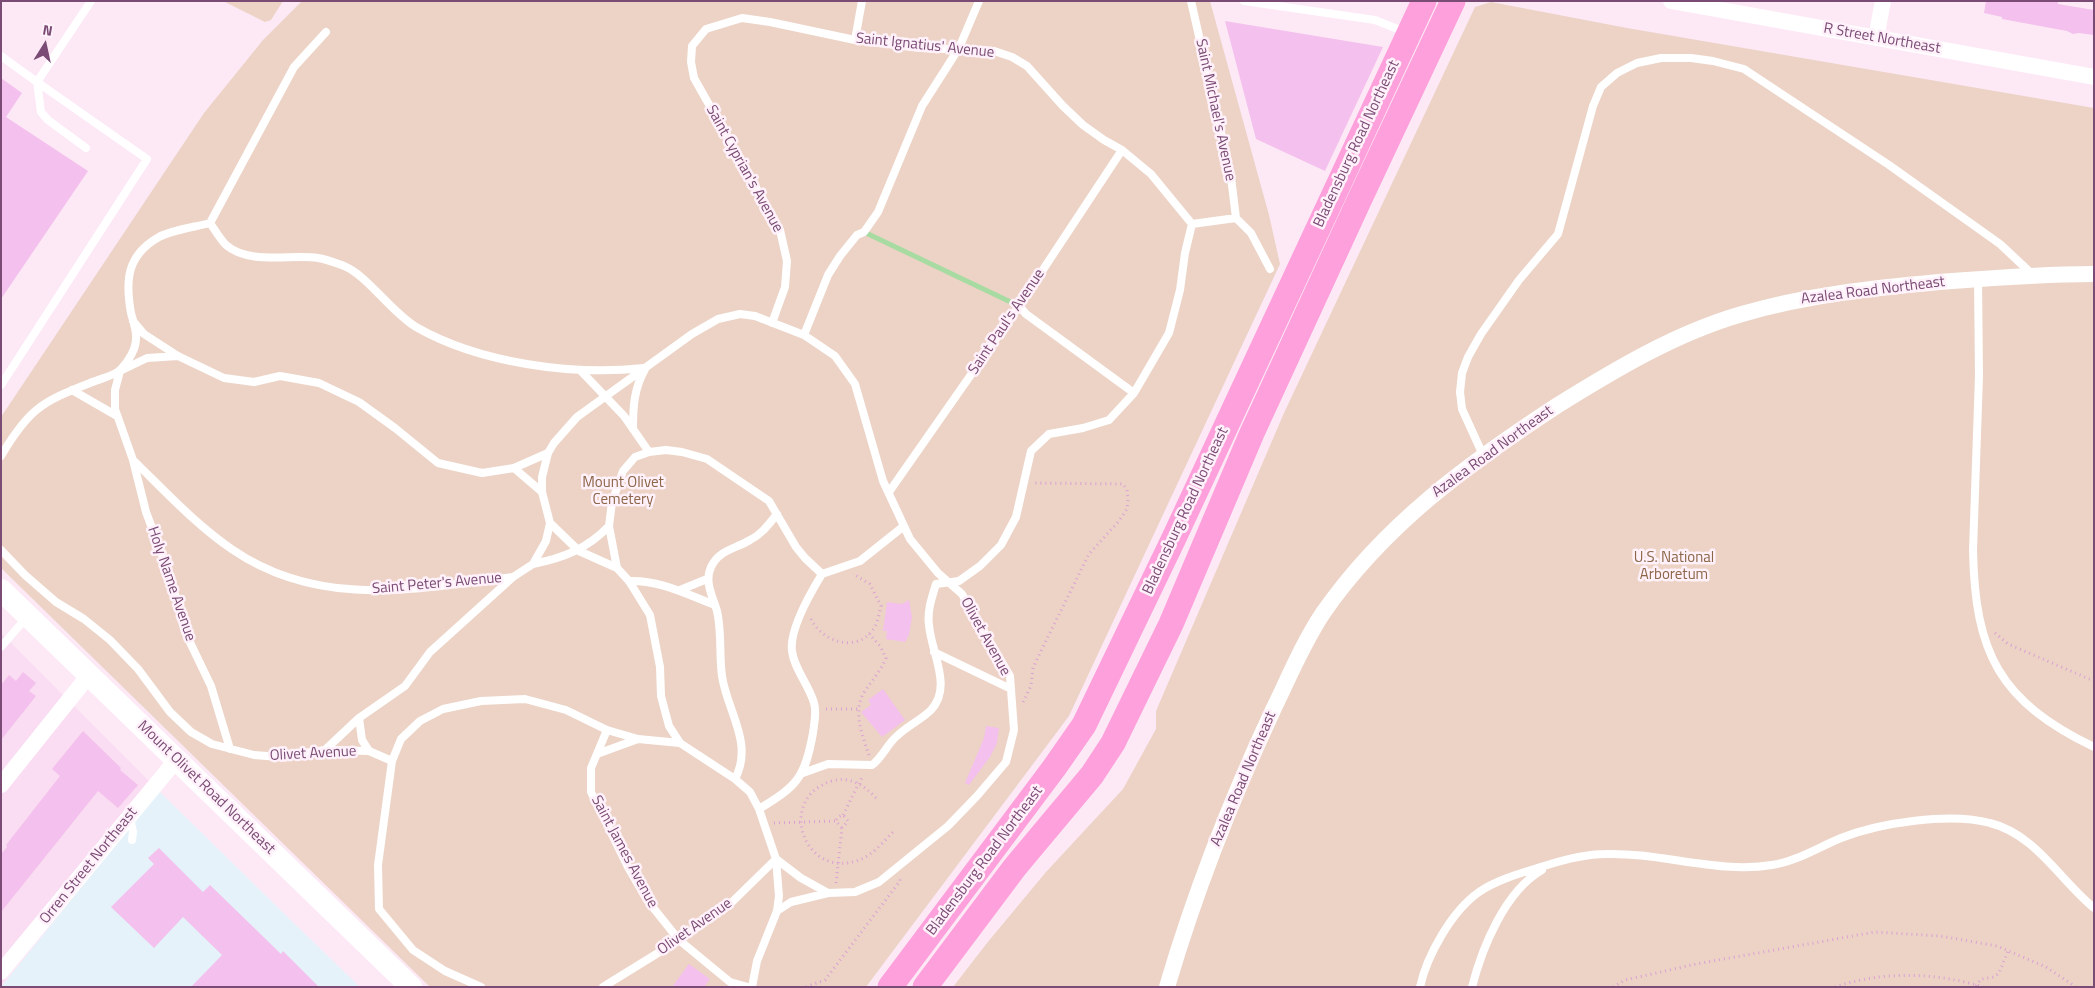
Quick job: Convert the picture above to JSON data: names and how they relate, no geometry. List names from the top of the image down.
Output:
{
  "streets": {
    "main road": ["Bladensburg Road Northeast", "Mount Olivet Road Northeast"],
    "street": ["R Street Northeast", "Azalea Road Northeast", "Orren Street Northeast"],
    "lane": [
      "Saint Ignatius' Avenue",
      "Saint Michael's Avenue",
      "Saint Cyprian's Avenue",
      "Saint Paul's Avenue",
      "Holy Name Avenue",
      "Saint Peter's Avenue",
      "Olivet Avenue",
      "Saint James Avenue"
    ]
  },
  "crossings": [
    ["Saint Ignatius' Avenue", "Saint Cyprian's Avenue"],
    ["Saint Ignatius' Avenue", "Saint Paul's Avenue"],
    ["Saint Cyprian's Avenue", "Olivet Avenue"],
    ["Saint Paul's Avenue", "Olivet Avenue"],
    ["Holy Name Avenue", "Saint Peter's Avenue"],
    ["Holy Name Avenue", "Olivet Avenue"],
    ["Olivet Avenue", "Saint James Avenue"],
    ["Mount Olivet Road Northeast", "Orren Street Northeast"]
  ],
  "parks": ["Mount Olivet Cemetery", "U.S. National Arboretum"],
  "north": "top"
}
